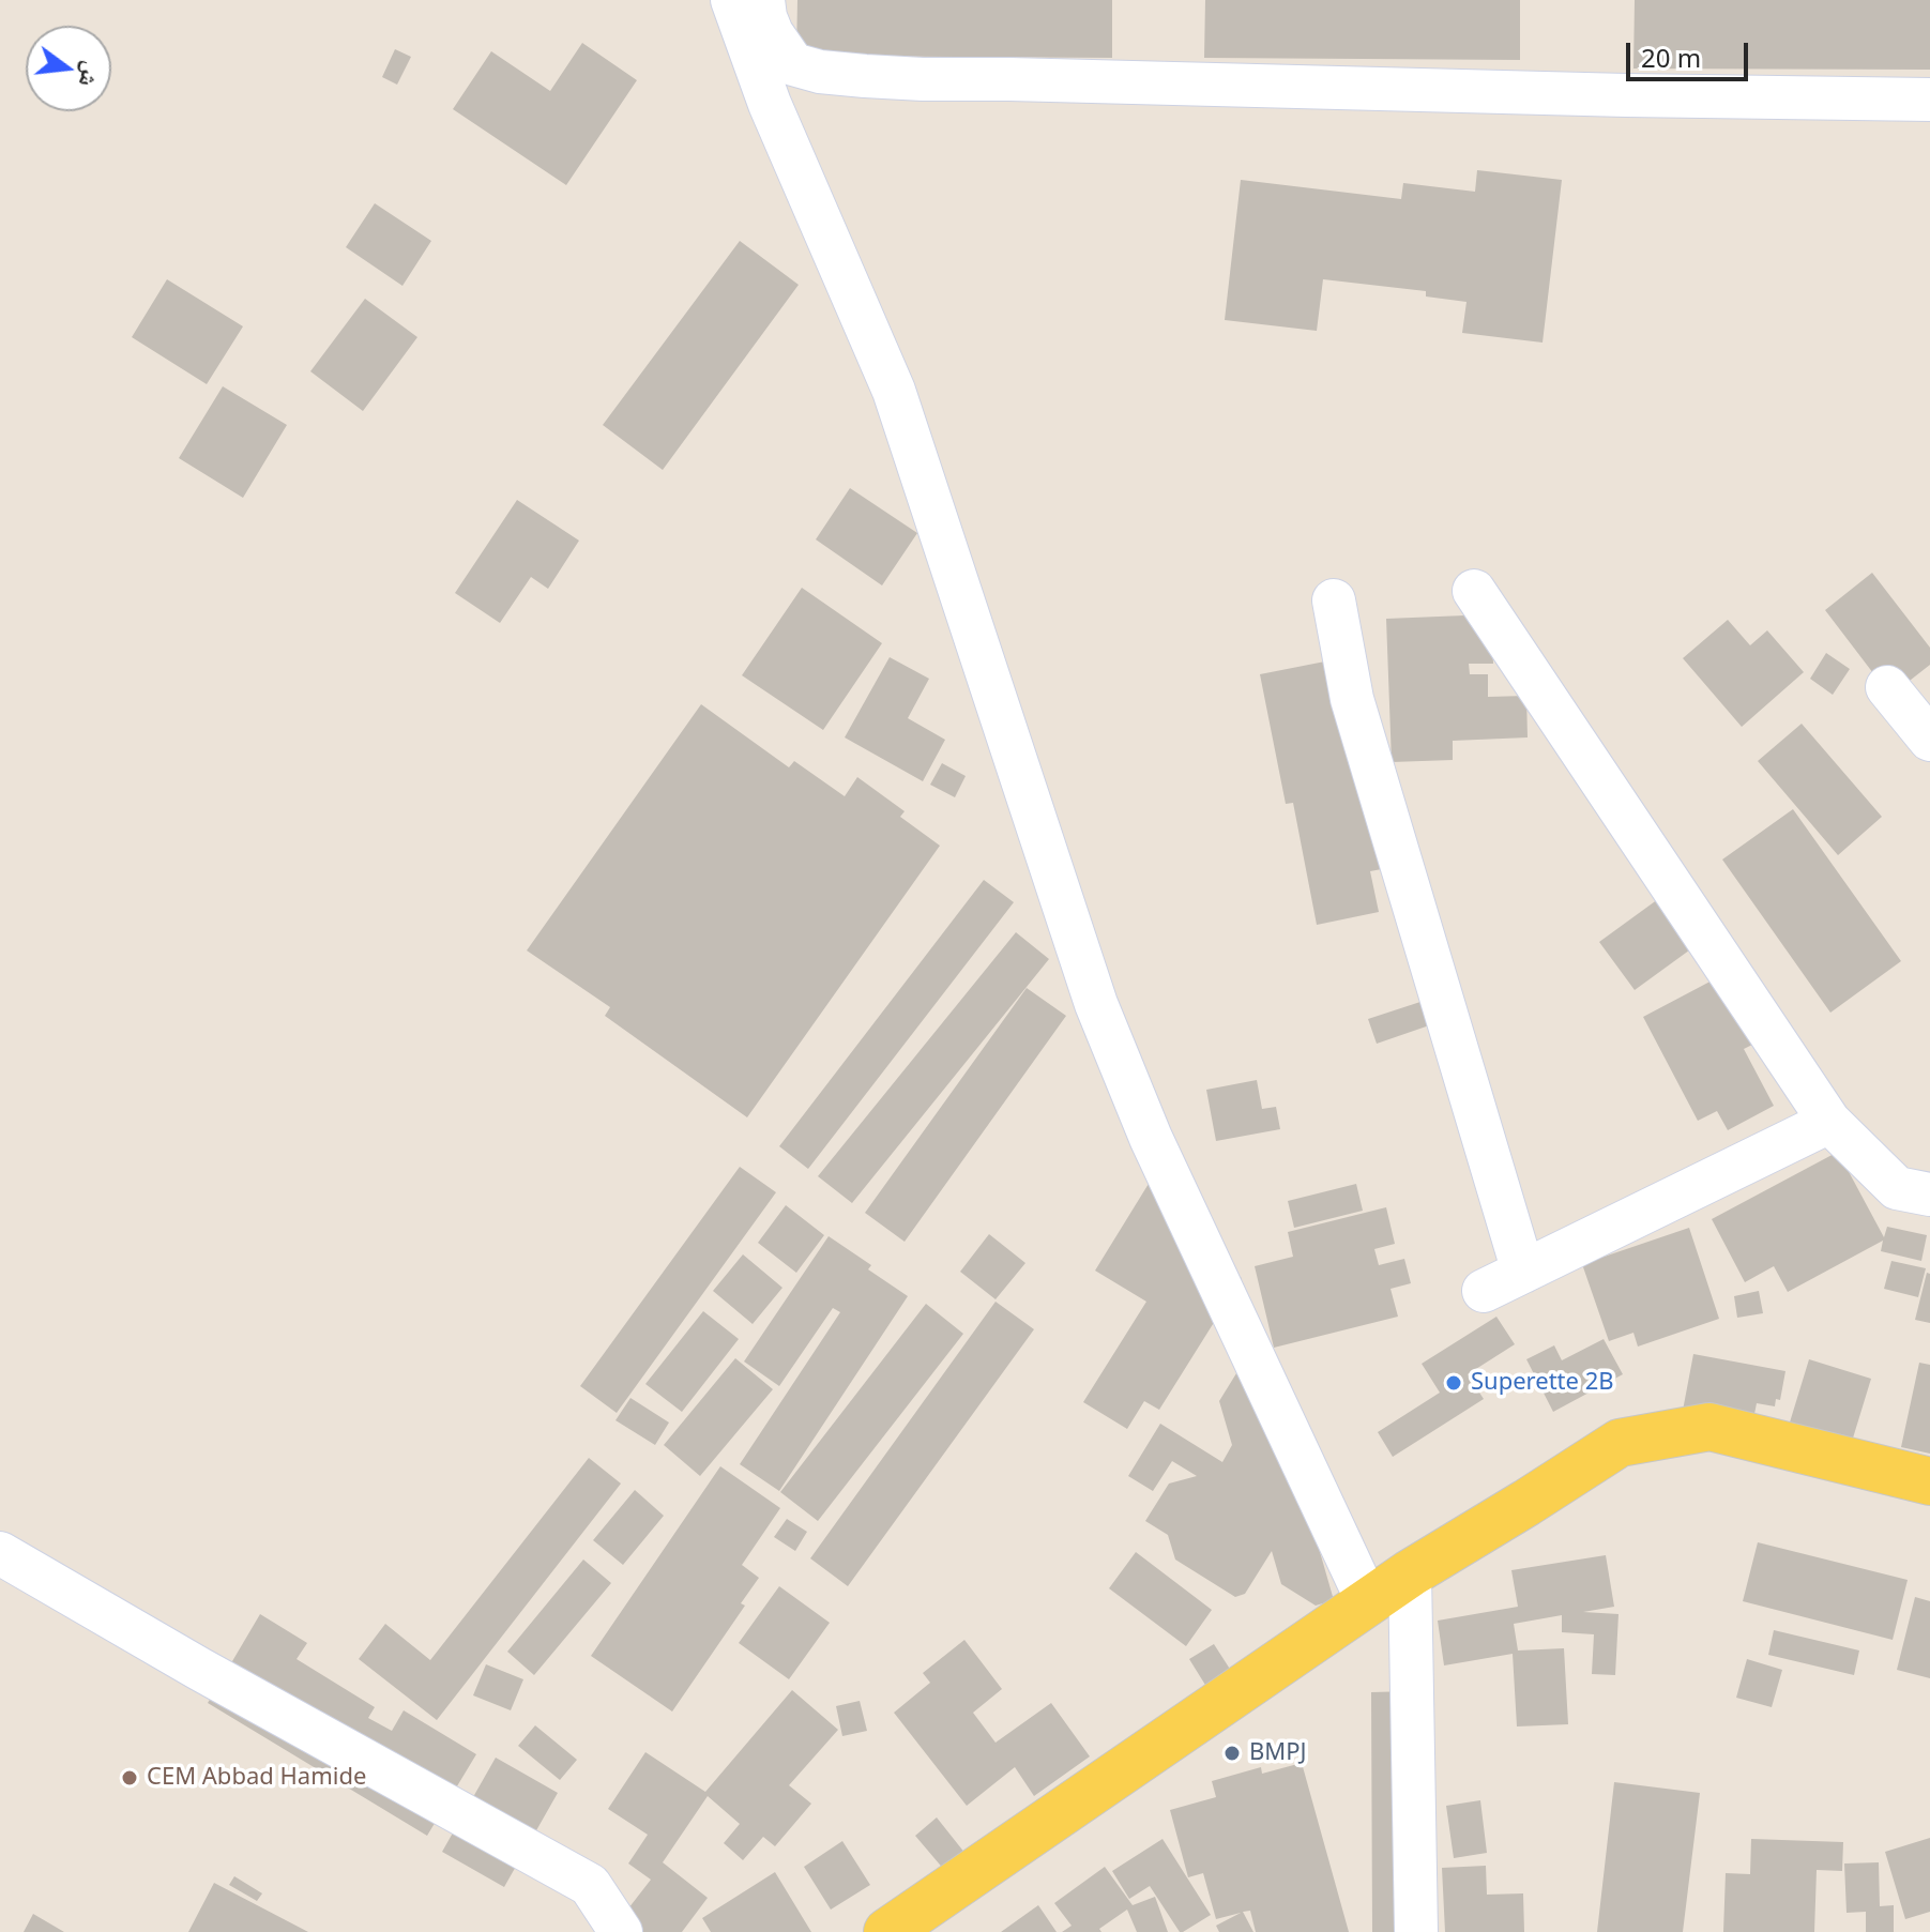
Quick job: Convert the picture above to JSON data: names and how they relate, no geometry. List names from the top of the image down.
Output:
{
  "places": ["Superette 2B", "BMPJ", "CEM Abbad Hamide"],
  "scale_bar": "20 m",
  "north": "right"
}
